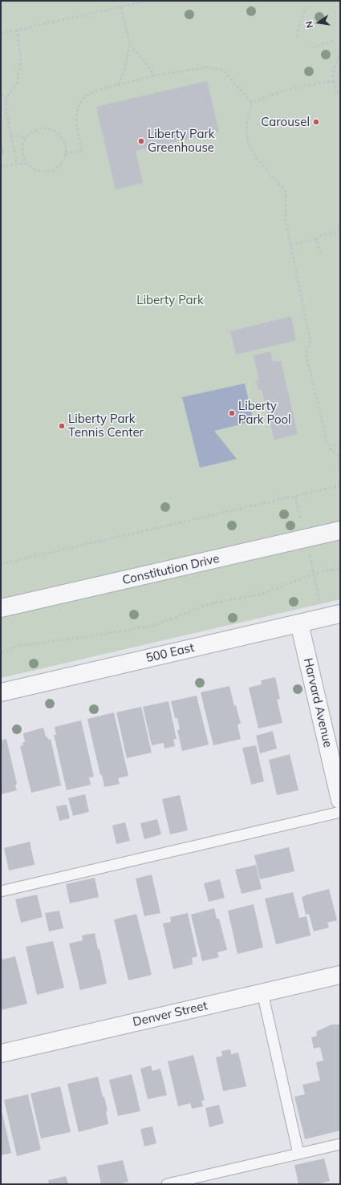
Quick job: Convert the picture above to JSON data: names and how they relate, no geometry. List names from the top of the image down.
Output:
{
  "streets": {
    "street": [
      "Constitution Drive",
      "500 East",
      "Harvard Avenue",
      "Denver Street"
    ]
  },
  "crossings": [
    ["500 East", "Harvard Avenue"]
  ],
  "parks": ["Liberty Park"],
  "places": [
    "Carousel",
    "Liberty Park Greenhouse",
    "Liberty Park Pool",
    "Liberty Park Tennis Center"
  ],
  "north": "left"
}
